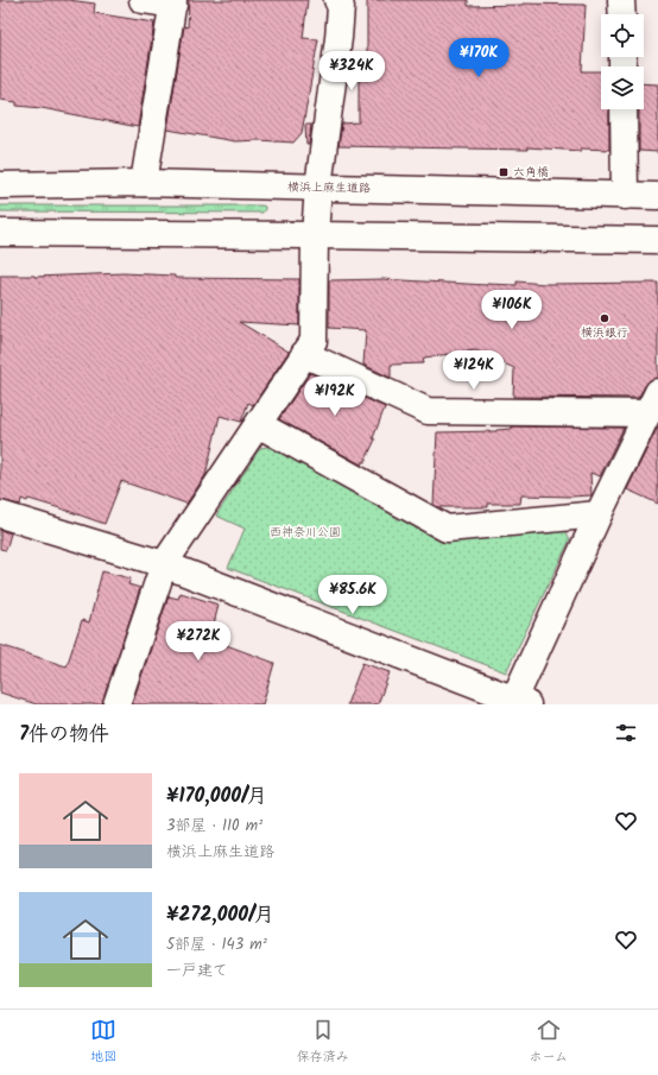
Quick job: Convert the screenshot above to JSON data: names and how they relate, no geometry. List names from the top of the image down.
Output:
{
  "streets": {
    "street": ["横浜上麻生道路"]
  },
  "parks": ["西神奈川公園"],
  "places": {
    "transit": ["六角橋"],
    "other": ["横浜銀行"]
  },
  "page": {
    "price": [
      "¥170K",
      "¥324K",
      "¥106K",
      "¥124K",
      "¥192K",
      "¥85.6K",
      "¥272K"
    ],
    "heading": "7件の物件",
    "list": [
      {
        "name": "¥170,000/月",
        "note": "3部屋 · 110 m² · 横浜上麻生道路"
      },
      {
        "name": "¥272,000/月",
        "note": "5部屋 · 143 m² · 一戸建て"
      }
    ],
    "tabs": ["地図", "保存済み", "ホーム"]
  }
}
